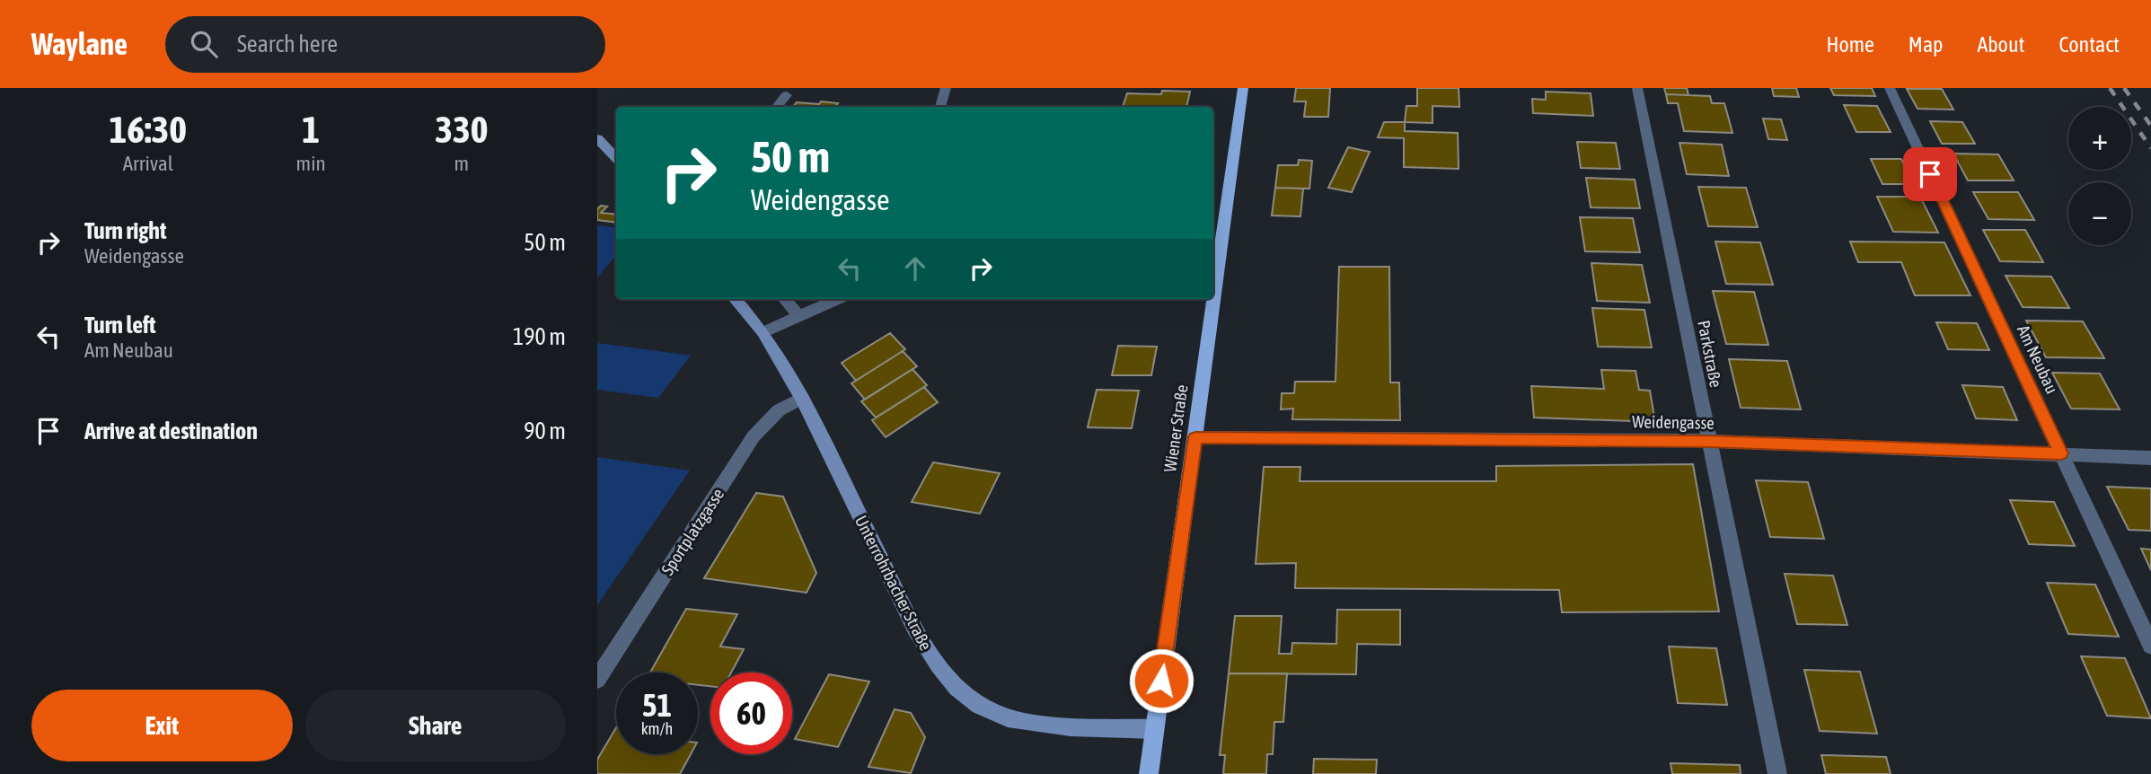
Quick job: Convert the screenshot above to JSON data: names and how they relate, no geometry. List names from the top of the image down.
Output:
{
  "streets": {
    "main road": ["Wiener Straße", "Unterrohrbacher Straße"],
    "street": [
      "Parkstraße",
      "Am Neubau",
      "Weidengasse",
      "Sportplatzgasse"
    ]
  },
  "crossings": [
    ["Parkstraße", "Weidengasse"],
    ["Am Neubau", "Weidengasse"],
    ["Weidengasse", "Wiener Straße"],
    ["Wiener Straße", "Unterrohrbacher Straße"],
    ["Sportplatzgasse", "Unterrohrbacher Straße"]
  ],
  "page": {
    "header": "Waylane",
    "search": "Search here",
    "nav": [
      "Home",
      "Map",
      "About",
      "Contact"
    ],
    "eta": [
      "16:30",
      "Arrival",
      "1",
      "min",
      "330",
      "m"
    ],
    "map_buttons": ["+", "−"],
    "turn": ["50 m", "Weidengasse"],
    "list": [
      {
        "name": "Turn right",
        "note": "Weidengasse",
        "value": "50 m"
      },
      {
        "name": "Turn left",
        "note": "Am Neubau",
        "value": "190 m"
      },
      {
        "name": "Arrive at destination",
        "value": "90 m"
      }
    ],
    "speed": "51 km/h",
    "limit": "60",
    "buttons": ["Exit", "Share"]
  }
}
